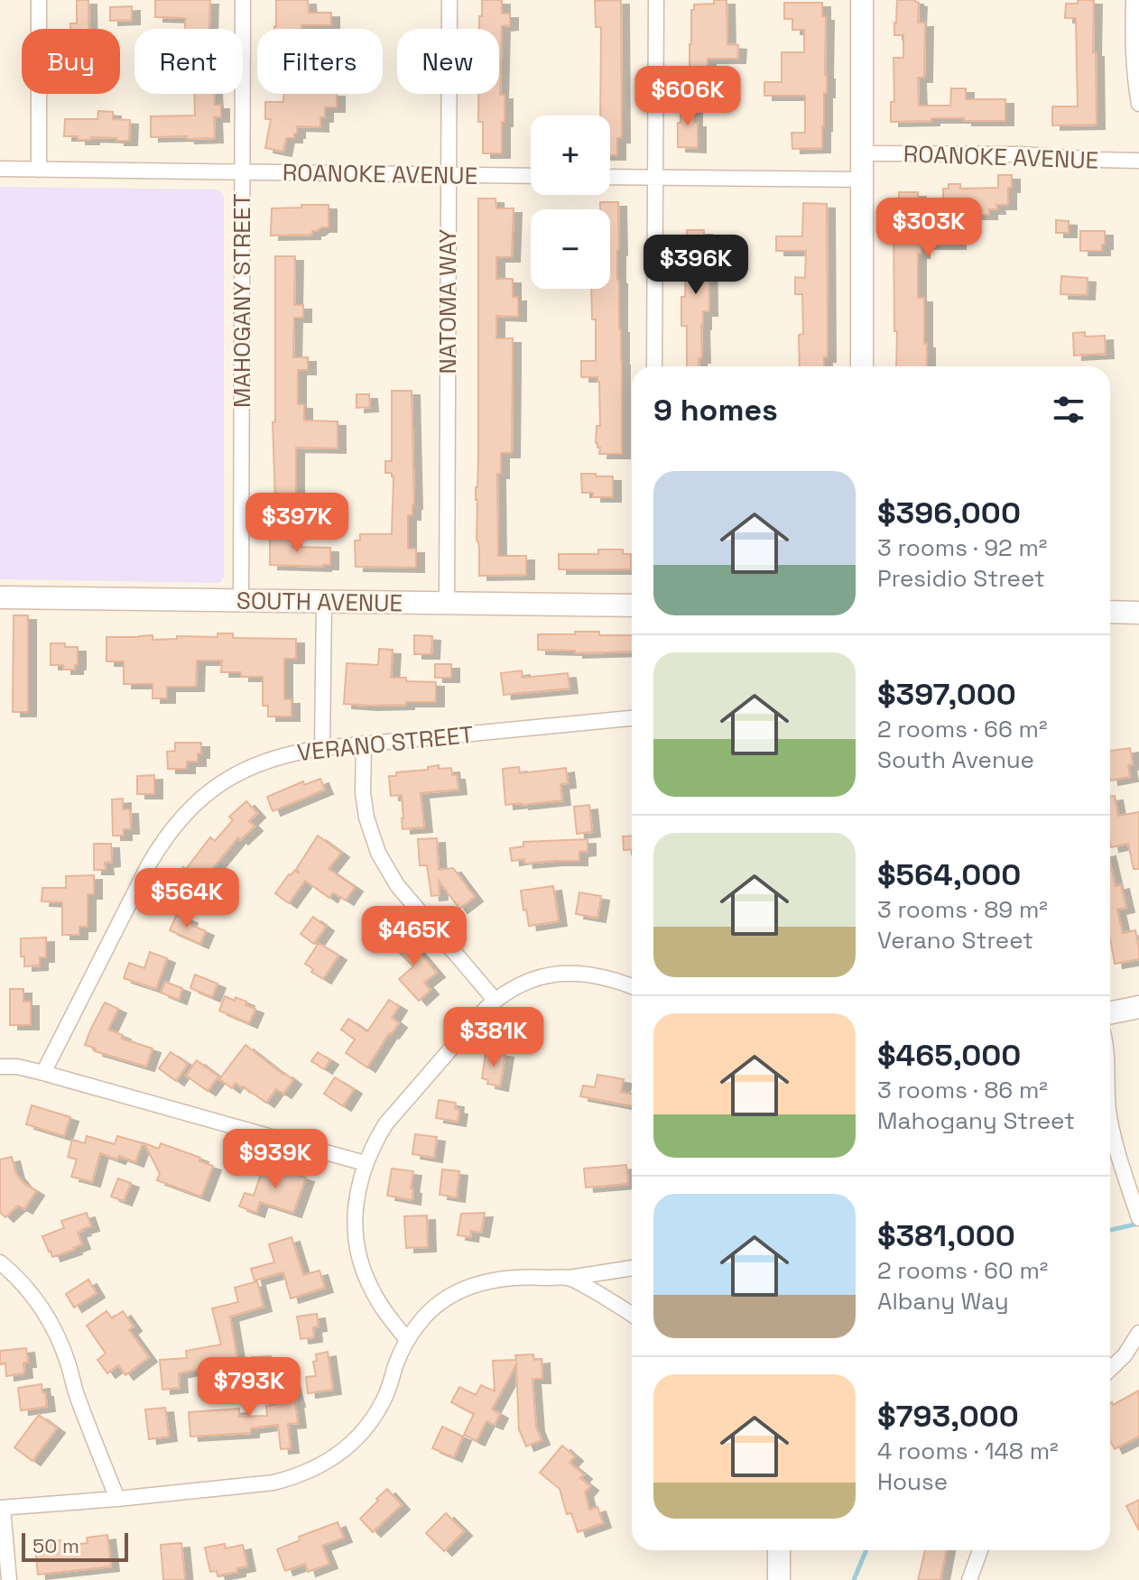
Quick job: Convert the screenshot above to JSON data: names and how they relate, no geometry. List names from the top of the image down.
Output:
{
  "streets": {
    "street": [
      "ROANOKE AVENUE",
      "MAHOGANY STREET",
      "NATOMA WAY",
      "SOUTH AVENUE",
      "VERANO STREET"
    ]
  },
  "crossings": [
    ["ROANOKE AVENUE", "MAHOGANY STREET"],
    ["ROANOKE AVENUE", "NATOMA WAY"],
    ["MAHOGANY STREET", "SOUTH AVENUE"],
    ["NATOMA WAY", "SOUTH AVENUE"]
  ],
  "scale_bar": "50 m",
  "page": {
    "chip": [
      "Buy",
      "Rent",
      "Filters",
      "New"
    ],
    "price": [
      "$606K",
      "$303K",
      "$396K",
      "$397K",
      "$564K",
      "$465K",
      "$381K",
      "$939K",
      "$793K"
    ],
    "map_buttons": ["+", "−"],
    "heading": "9 homes",
    "list": [
      {
        "name": "$396,000",
        "note": "3 rooms · 92 m² · Presidio Street"
      },
      {
        "name": "$397,000",
        "note": "2 rooms · 66 m² · South Avenue"
      },
      {
        "name": "$564,000",
        "note": "3 rooms · 89 m² · Verano Street"
      },
      {
        "name": "$465,000",
        "note": "3 rooms · 86 m² · Mahogany Street"
      },
      {
        "name": "$381,000",
        "note": "2 rooms · 60 m² · Albany Way"
      },
      {
        "name": "$793,000",
        "note": "4 rooms · 148 m² · House"
      }
    ],
    "scale": "50 m"
  }
}
